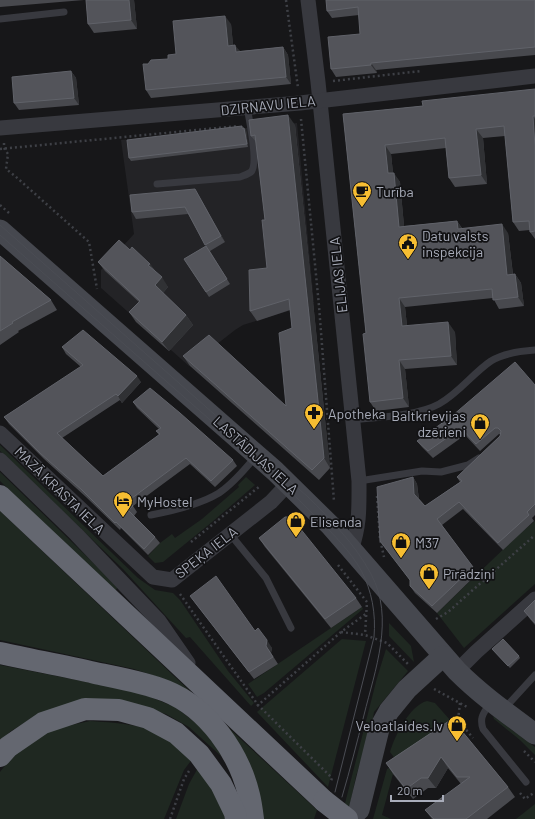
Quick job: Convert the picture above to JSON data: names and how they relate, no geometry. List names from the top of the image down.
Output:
{
  "streets": {
    "street": [
      "DZIRNAVU IELA",
      "ELIJAS IELA",
      "LASTĀDIJAS IELA",
      "MAZĀ KRASTA IELA",
      "SPEĶA IELA"
    ]
  },
  "crossings": [
    ["DZIRNAVU IELA", "ELIJAS IELA"],
    ["ELIJAS IELA", "LASTĀDIJAS IELA"],
    ["LASTĀDIJAS IELA", "SPEĶA IELA"],
    ["MAZĀ KRASTA IELA", "SPEĶA IELA"]
  ],
  "places": {
    "cafe": ["Turība"],
    "public building": ["Datu valsts inspekcija"],
    "pharmacy": ["Apotheka"],
    "shop": [
      "Baltkrievijas dzērieni",
      "Elisenda",
      "M37",
      "Pīrādziņi",
      "Veloatlaides.lv"
    ],
    "hotel": ["MyHostel"]
  },
  "scale_bar": "20 m"
}
